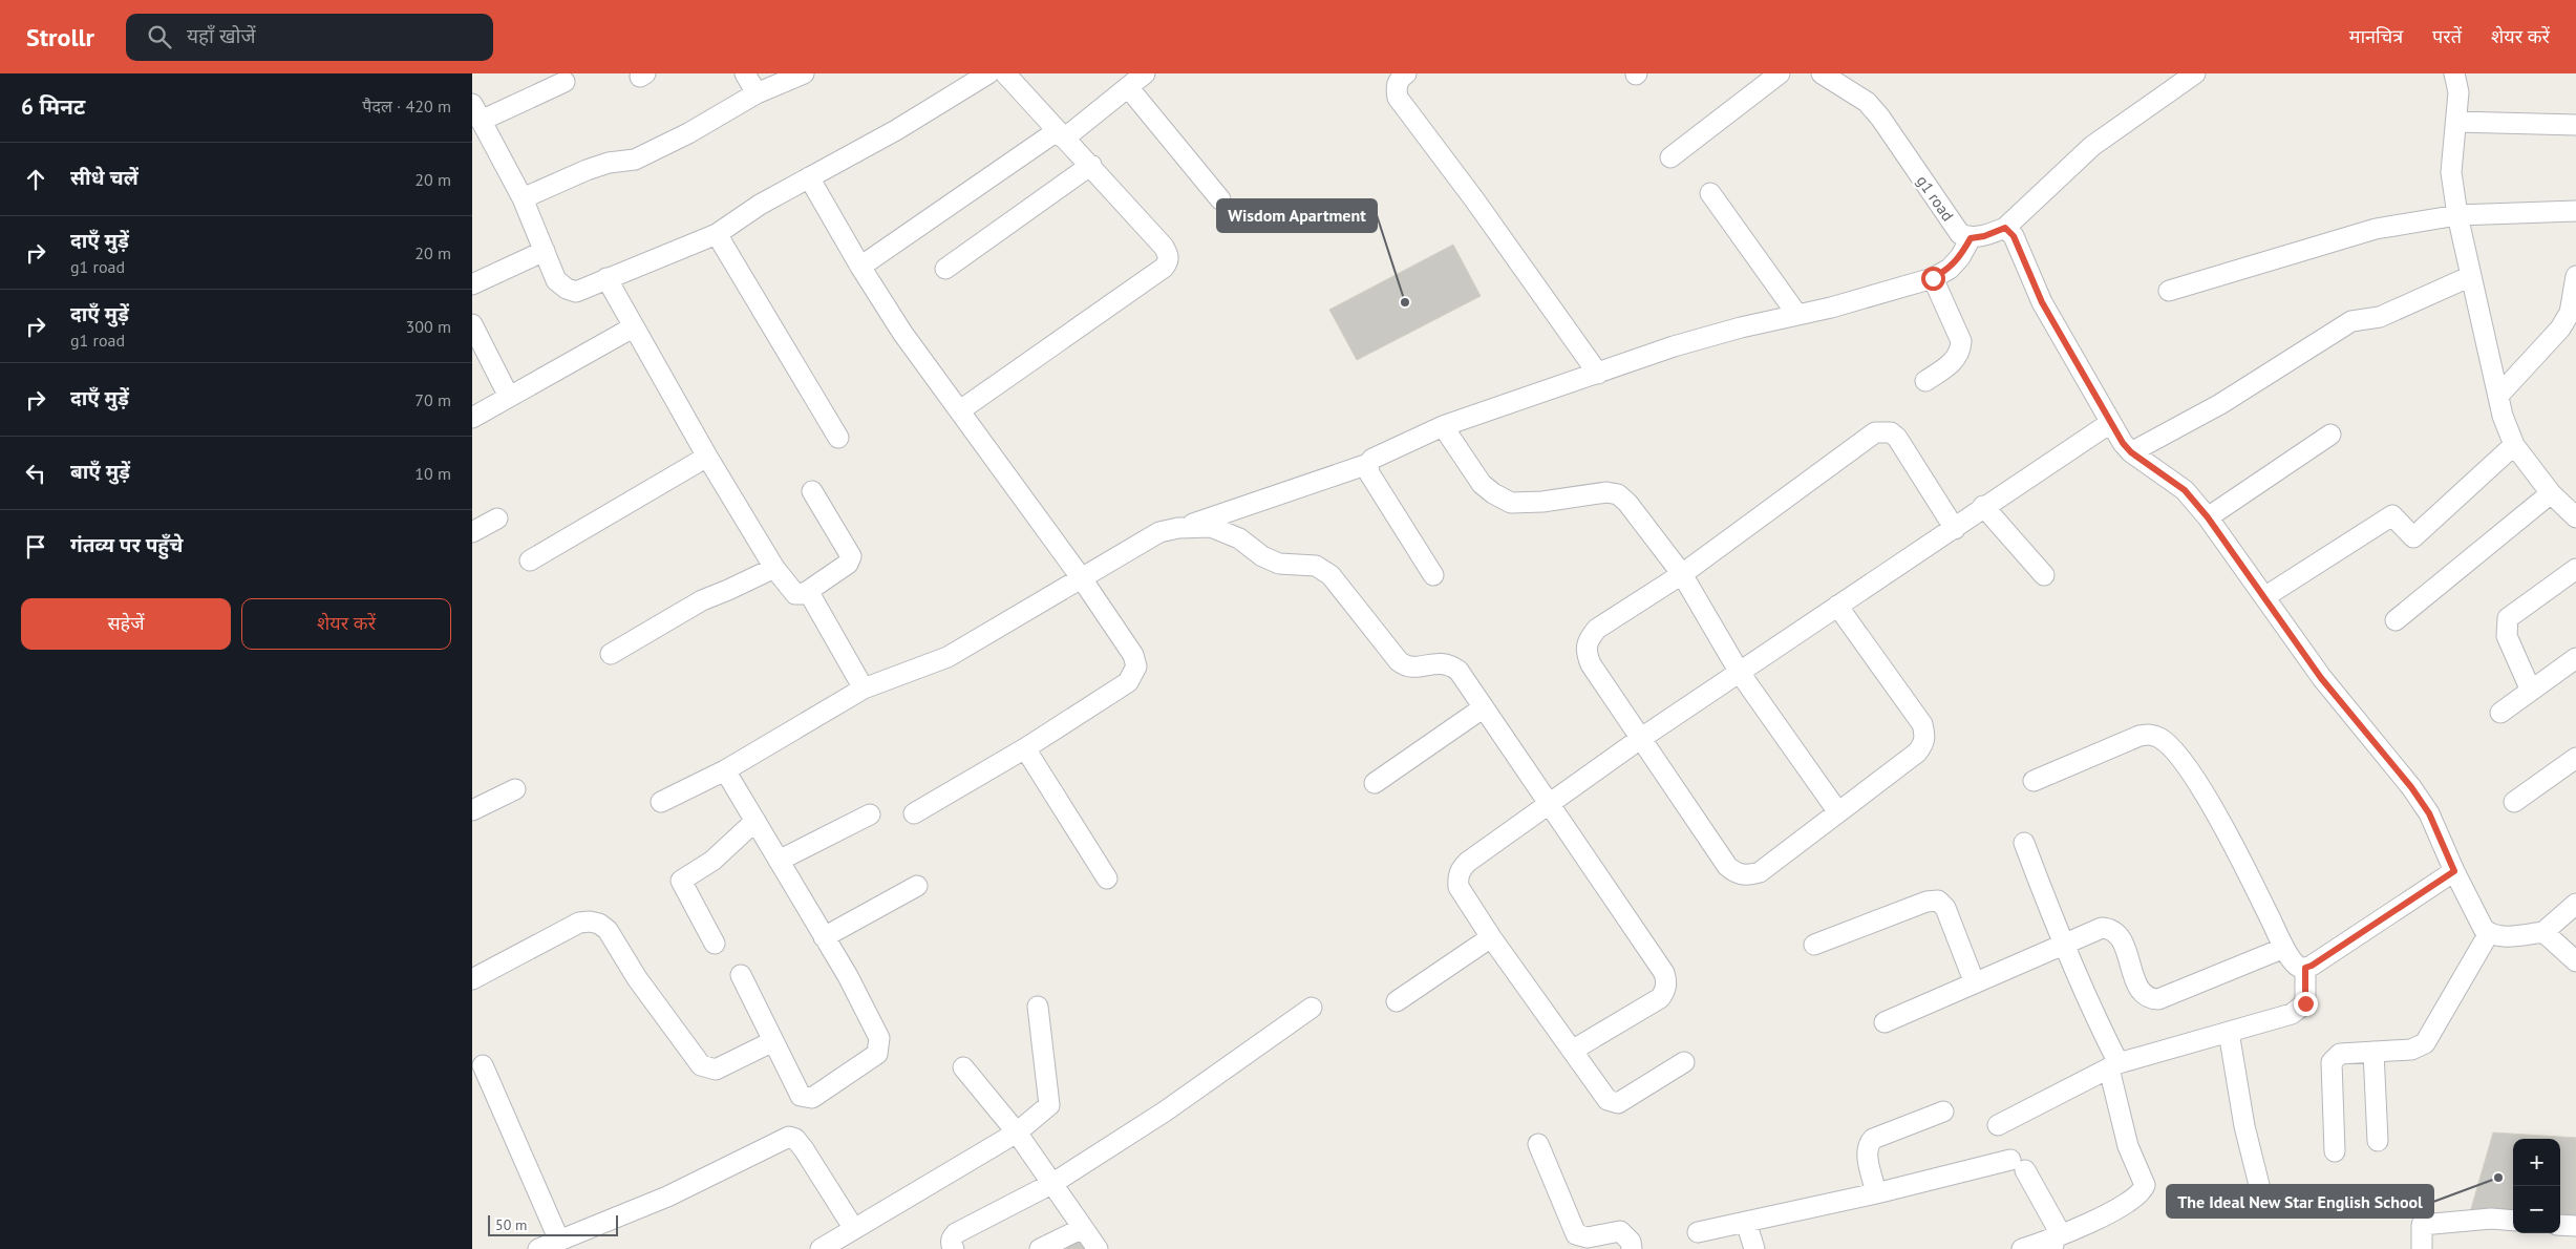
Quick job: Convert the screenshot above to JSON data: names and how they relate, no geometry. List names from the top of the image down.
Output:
{
  "streets": {
    "street": ["g1 road"]
  },
  "places": ["Wisdom Apartment", "The Ideal New Star English School"],
  "scale_bar": "50 m",
  "page": {
    "header": "Strollr",
    "search": "यहाँ खोजें",
    "nav": ["मानचित्र", "परतें", "शेयर करें"],
    "heading": ["6 मिनट", "पैदल · 420 m"],
    "list": [
      ["सीधे चलें", "20 m"],
      ["दाएँ मुड़ें", "g1 road", "20 m"],
      ["दाएँ मुड़ें", "g1 road", "300 m"],
      ["दाएँ मुड़ें", "70 m"],
      ["बाएँ मुड़ें", "10 m"],
      "गंतव्य पर पहुँचे"
    ],
    "buttons": ["सहेजें", "शेयर करें"],
    "map_buttons": ["+", "−"],
    "scale": "50 m"
  }
}
